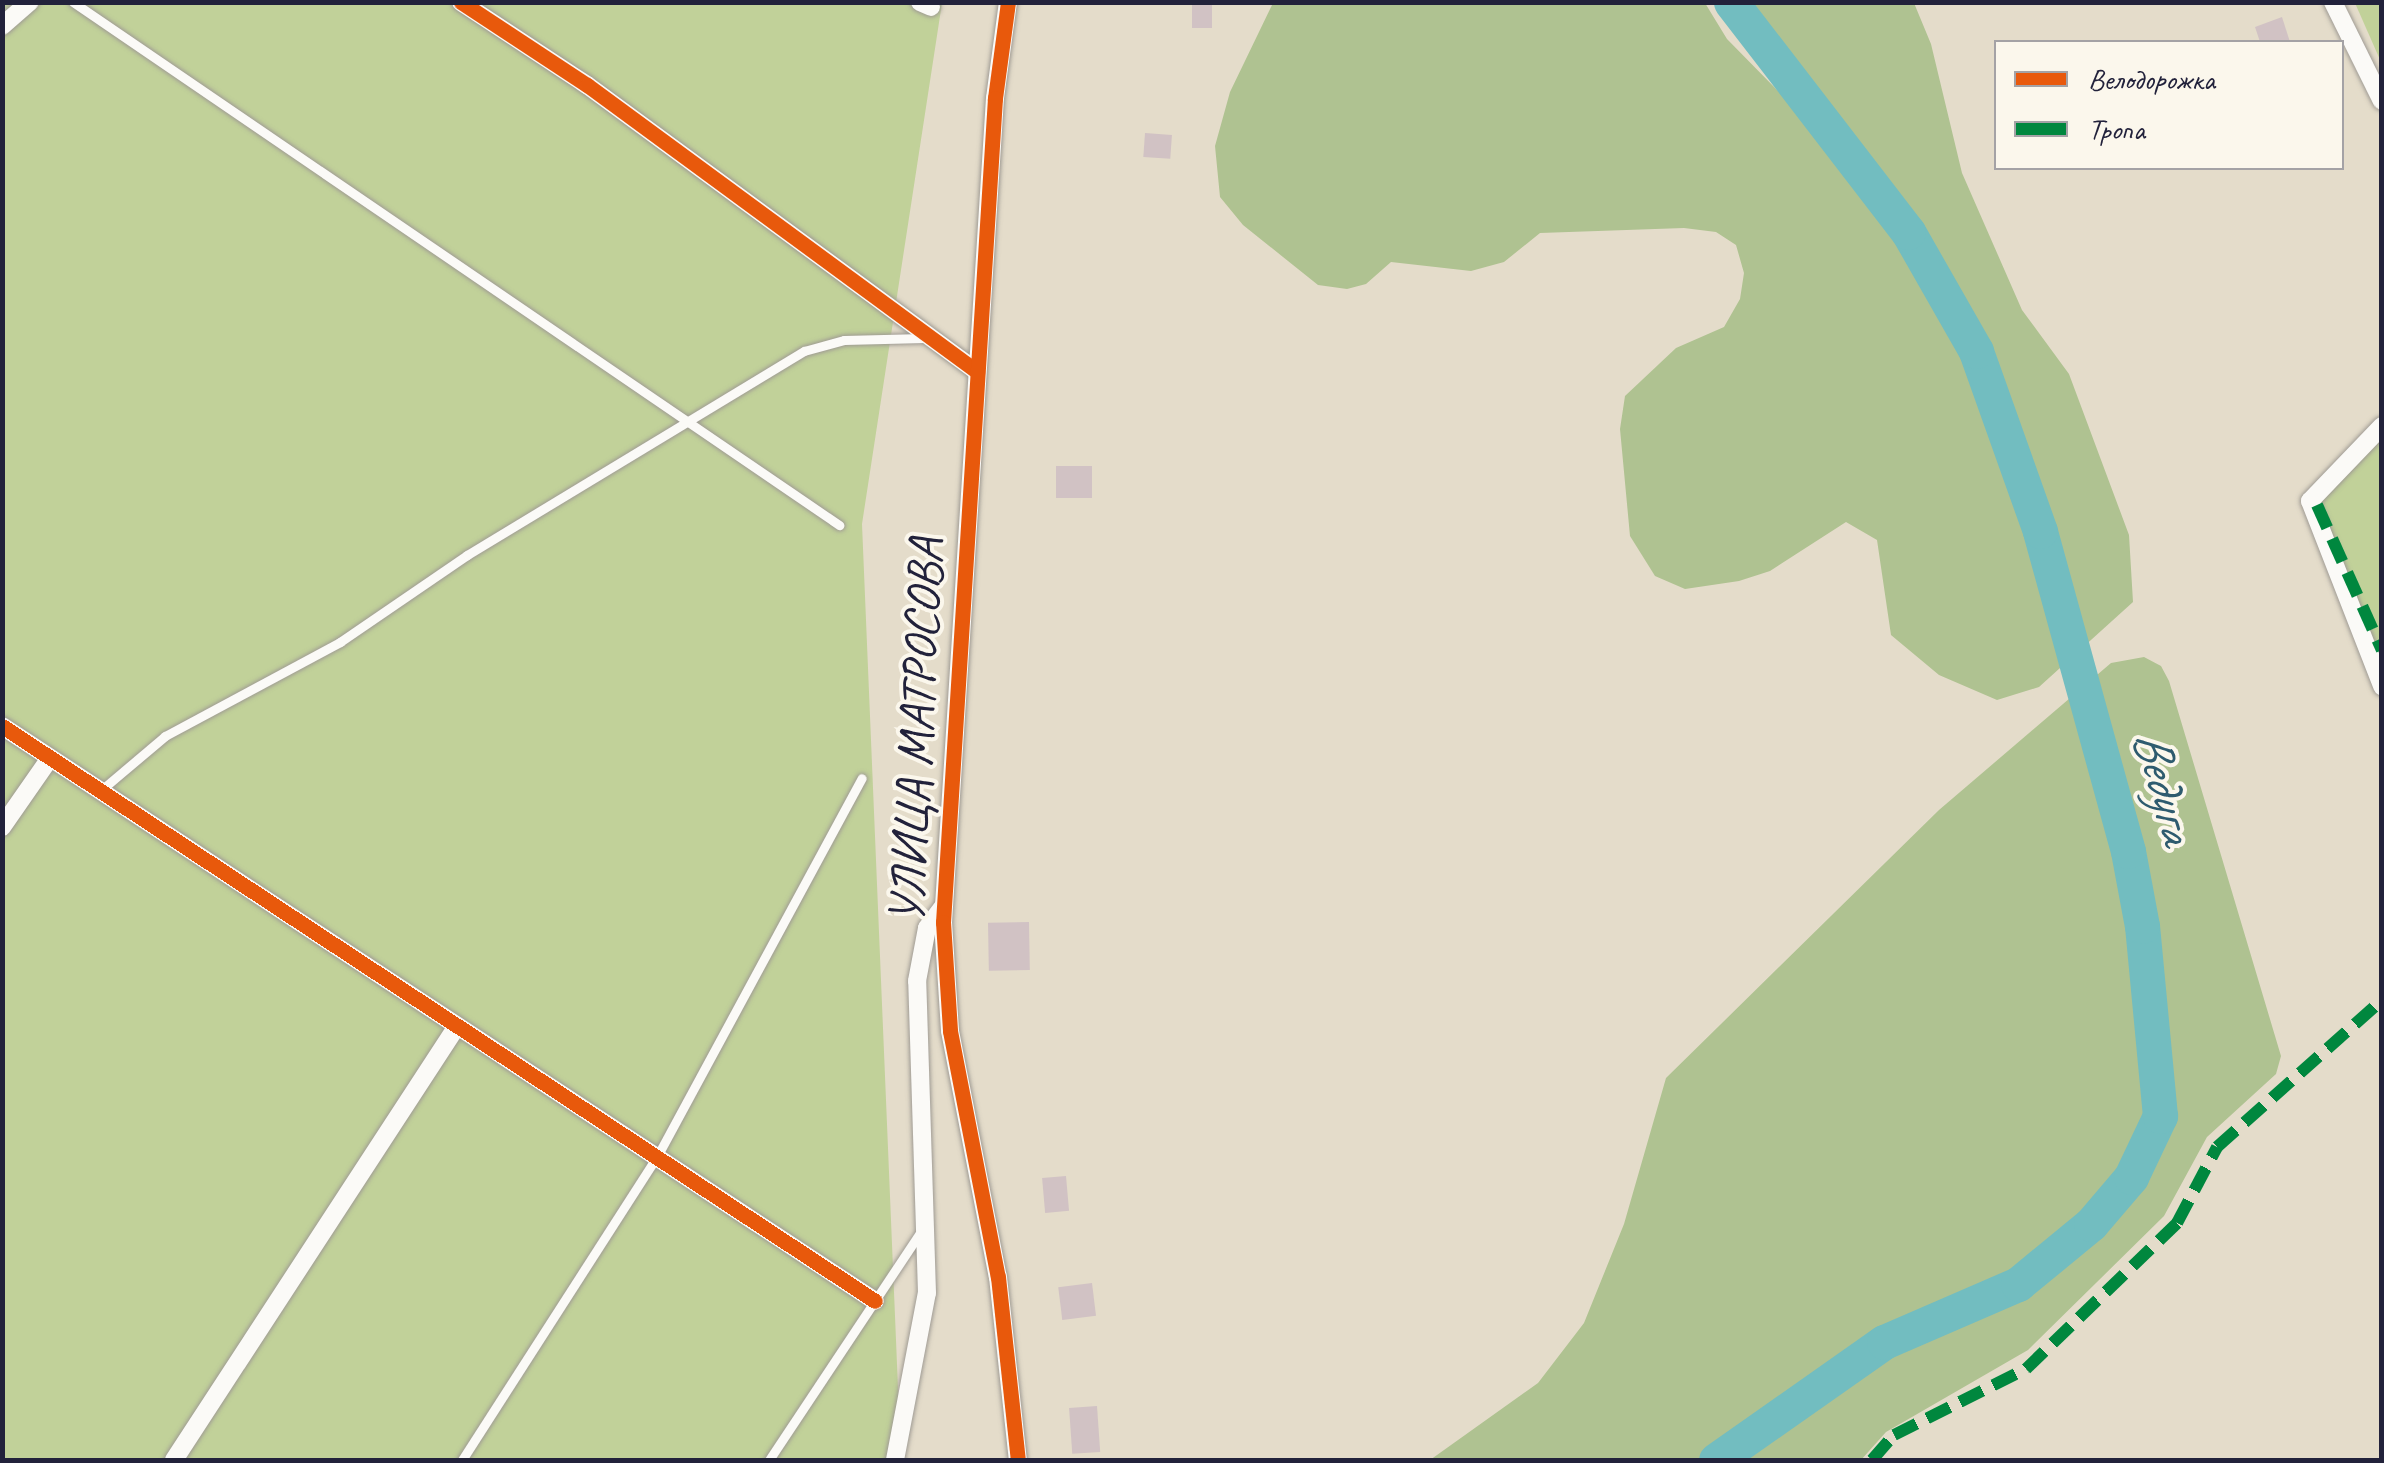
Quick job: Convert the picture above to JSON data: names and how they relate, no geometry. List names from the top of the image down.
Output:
{
  "streets": {
    "street": ["УЛИЦА МАТРОСОВА"]
  },
  "water": ["Ведуга"],
  "legend": ["Велодорожка", "Тропа"]
}
